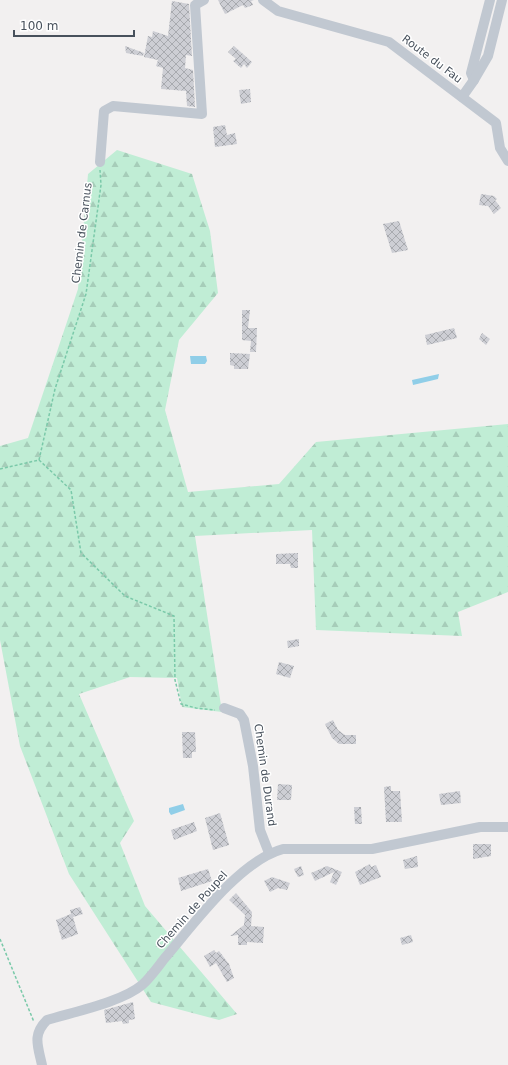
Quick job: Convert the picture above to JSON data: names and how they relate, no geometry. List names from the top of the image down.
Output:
{
  "streets": {
    "street": ["Route du Fau", "Chemin de Durand", "Chemin de Poupel"],
    "path": ["Chemin de Carnus"]
  },
  "crossings": [
    ["Chemin de Durand", "Chemin de Poupel"]
  ],
  "scale_bar": "100 m"
}
